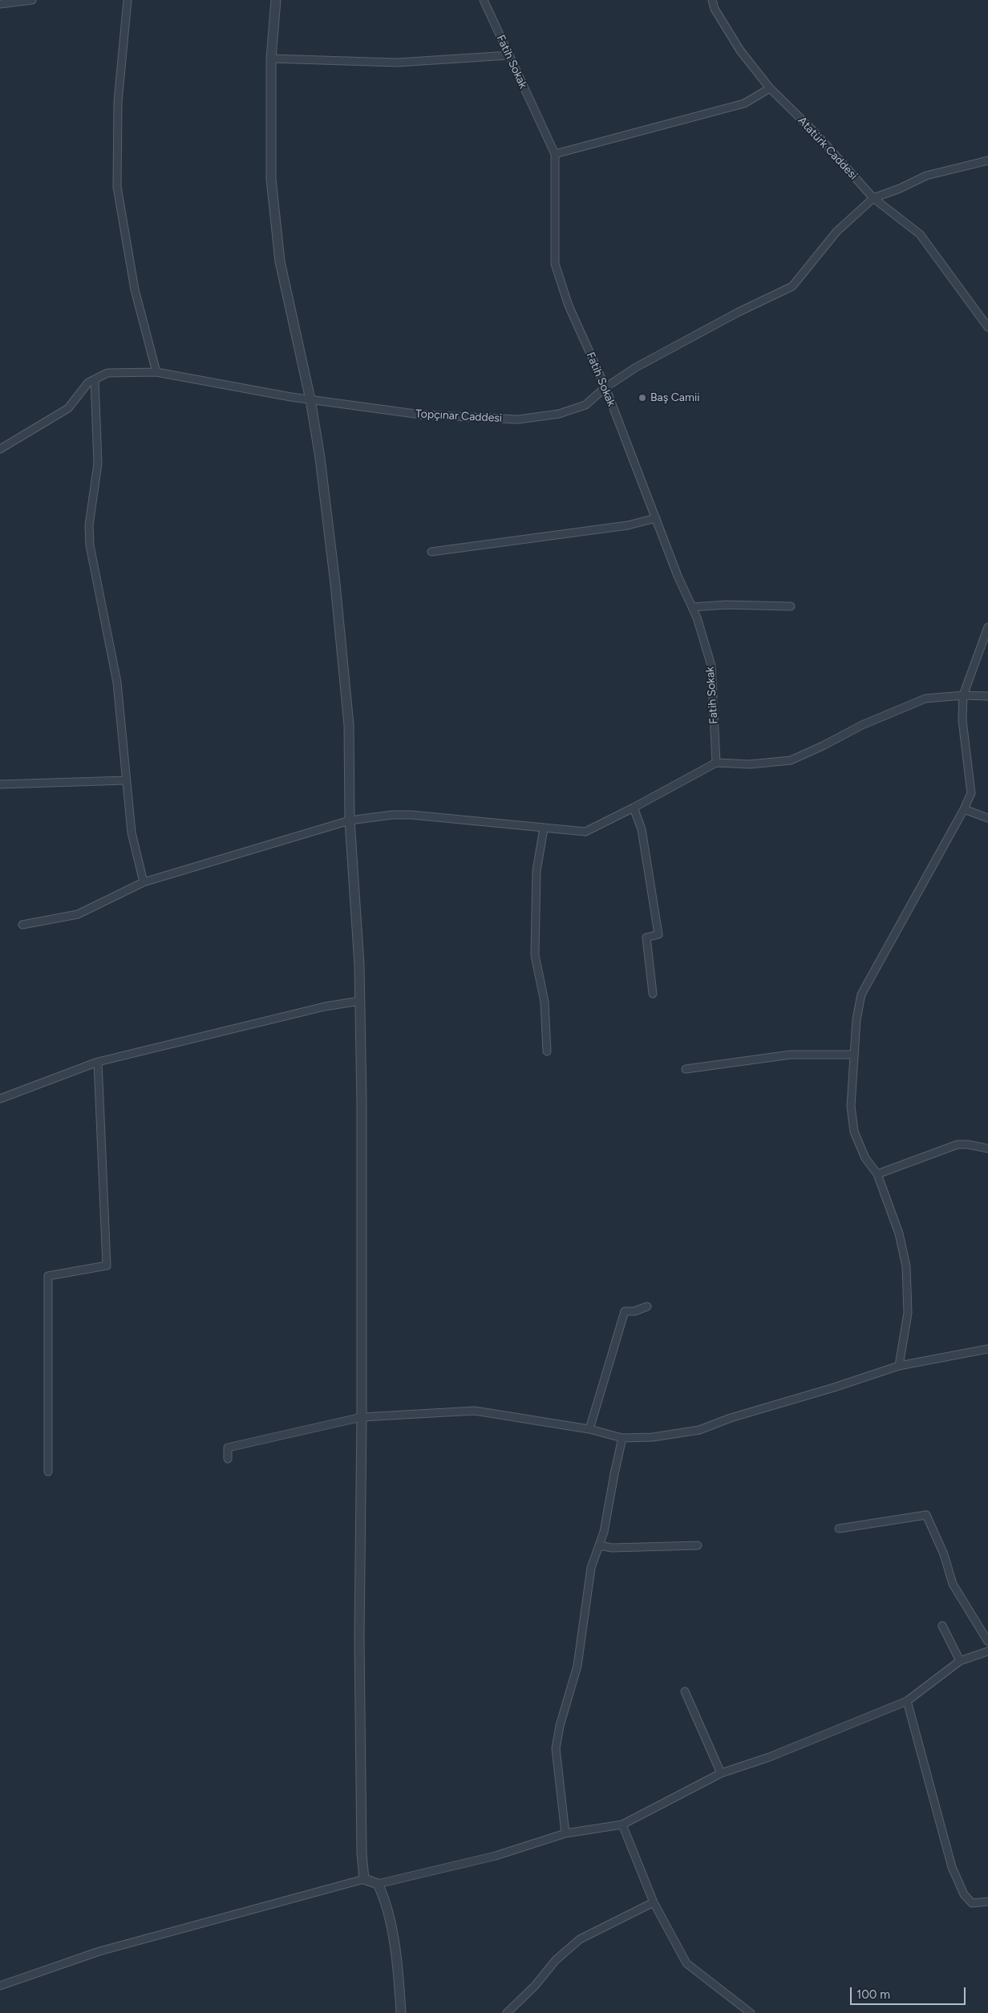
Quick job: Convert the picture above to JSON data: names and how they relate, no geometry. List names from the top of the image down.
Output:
{
  "streets": {
    "street": ["Fatih Sokak", "Atatürk Caddesi", "Topçınar Caddesi"]
  },
  "crossings": [
    ["Fatih Sokak", "Topçınar Caddesi"],
    ["Atatürk Caddesi", "Topçınar Caddesi"]
  ],
  "places": ["Baş Camii"],
  "scale_bar": "100 m"
}
